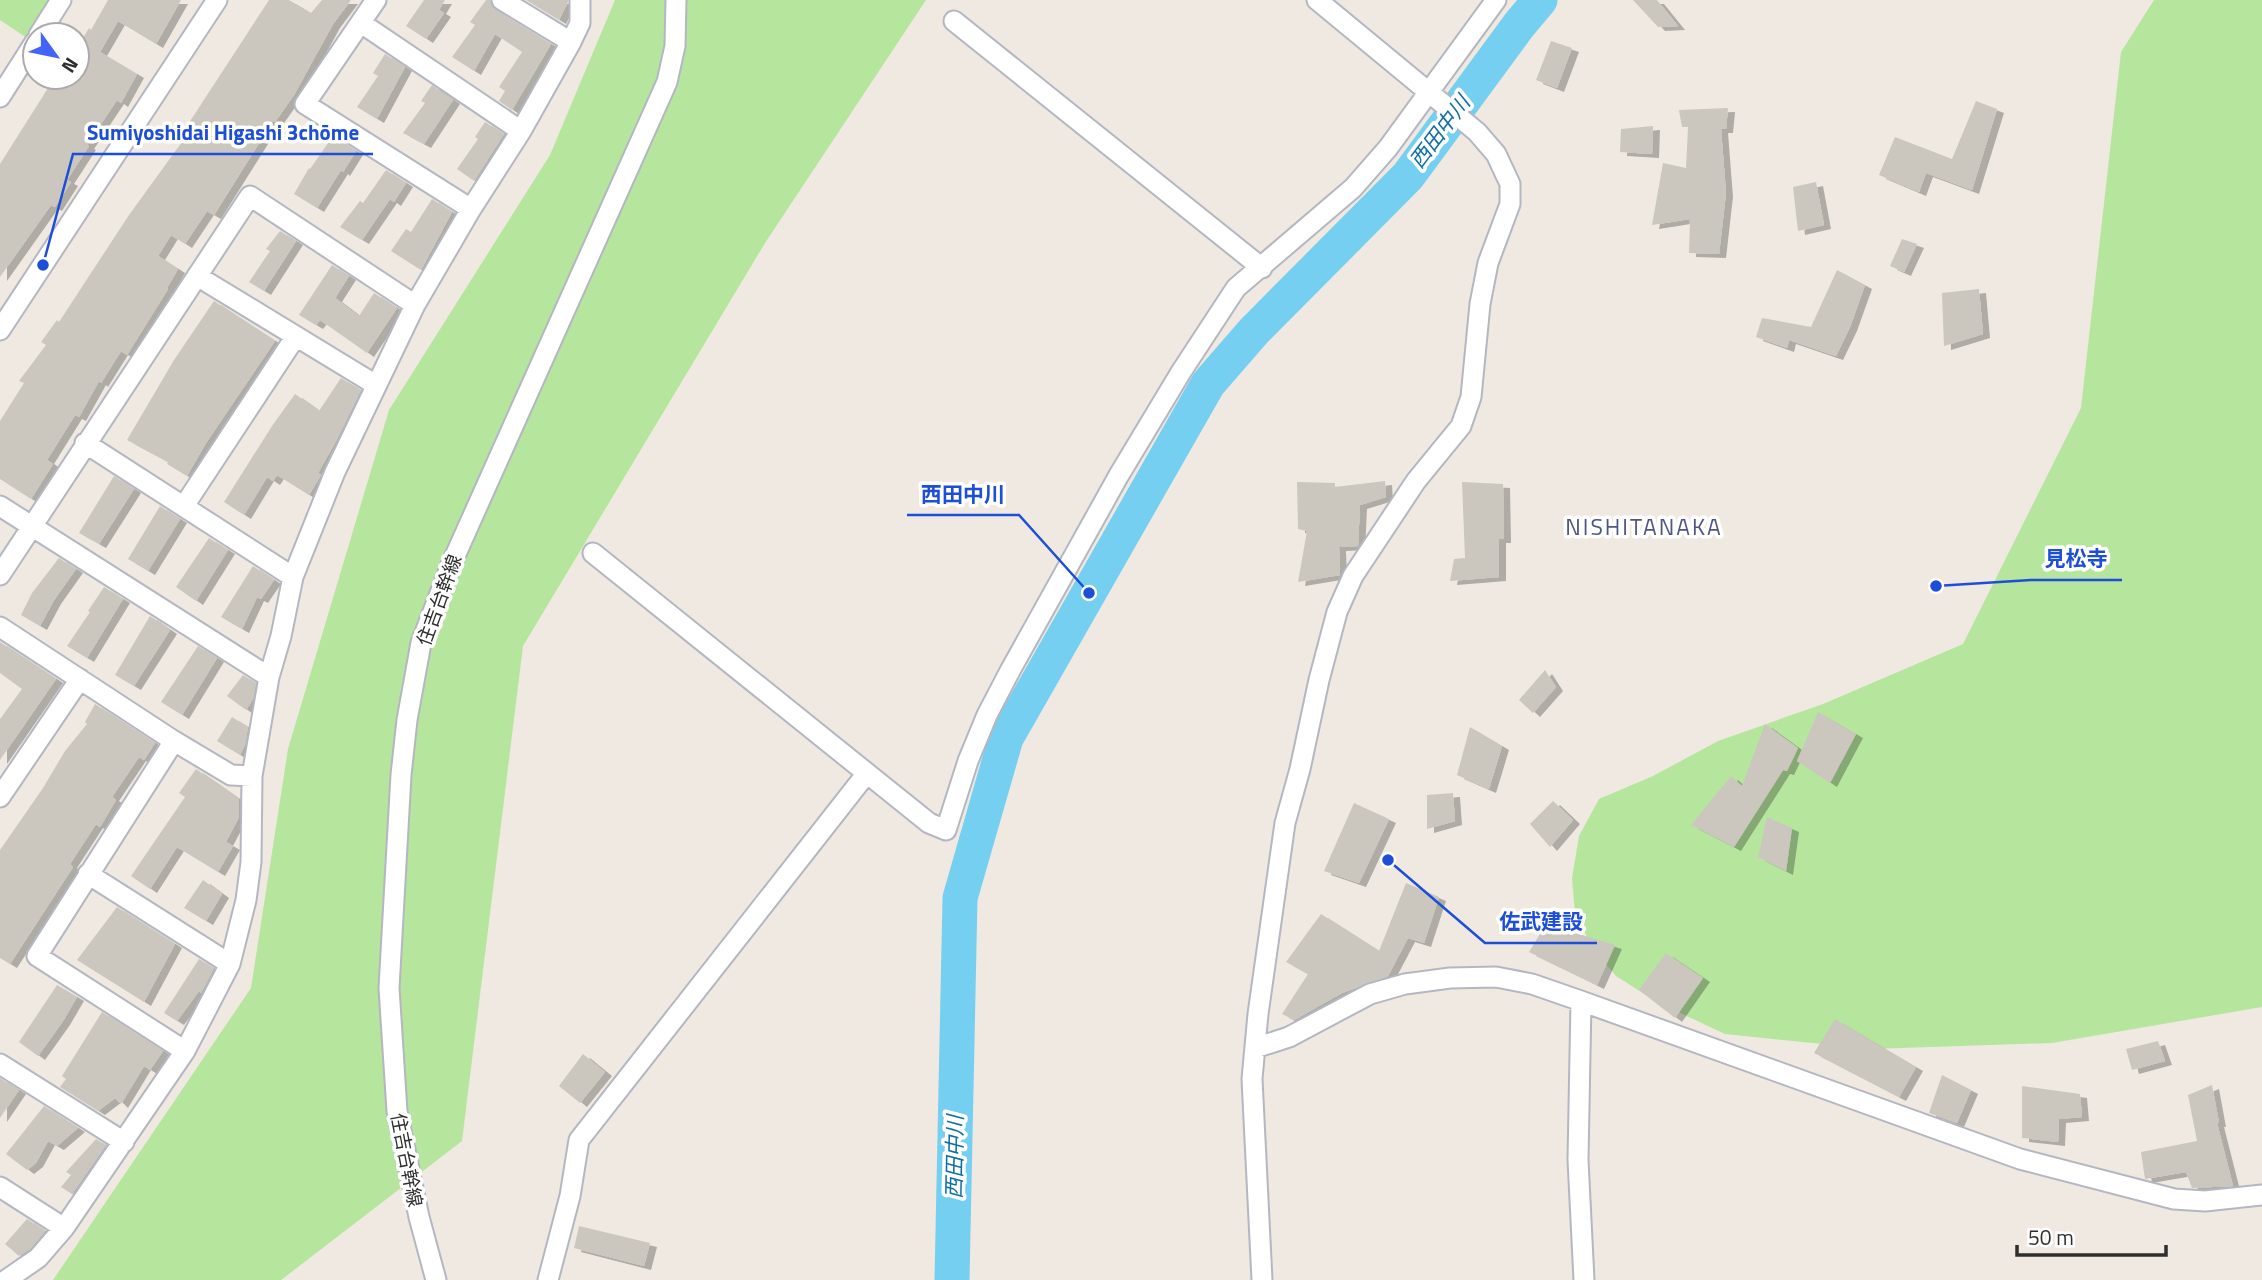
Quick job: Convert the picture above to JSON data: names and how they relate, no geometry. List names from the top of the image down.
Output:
{
  "streets": {
    "street": ["住吉台幹線"]
  },
  "districts": ["NISHITANAKA"],
  "water": ["西田中川"],
  "places": [
    "Sumiyoshidai Higashi 3chōme",
    "見松寺",
    "西田中川",
    "佐武建設"
  ],
  "scale_bar": "50 m",
  "north": "bottom right"
}
